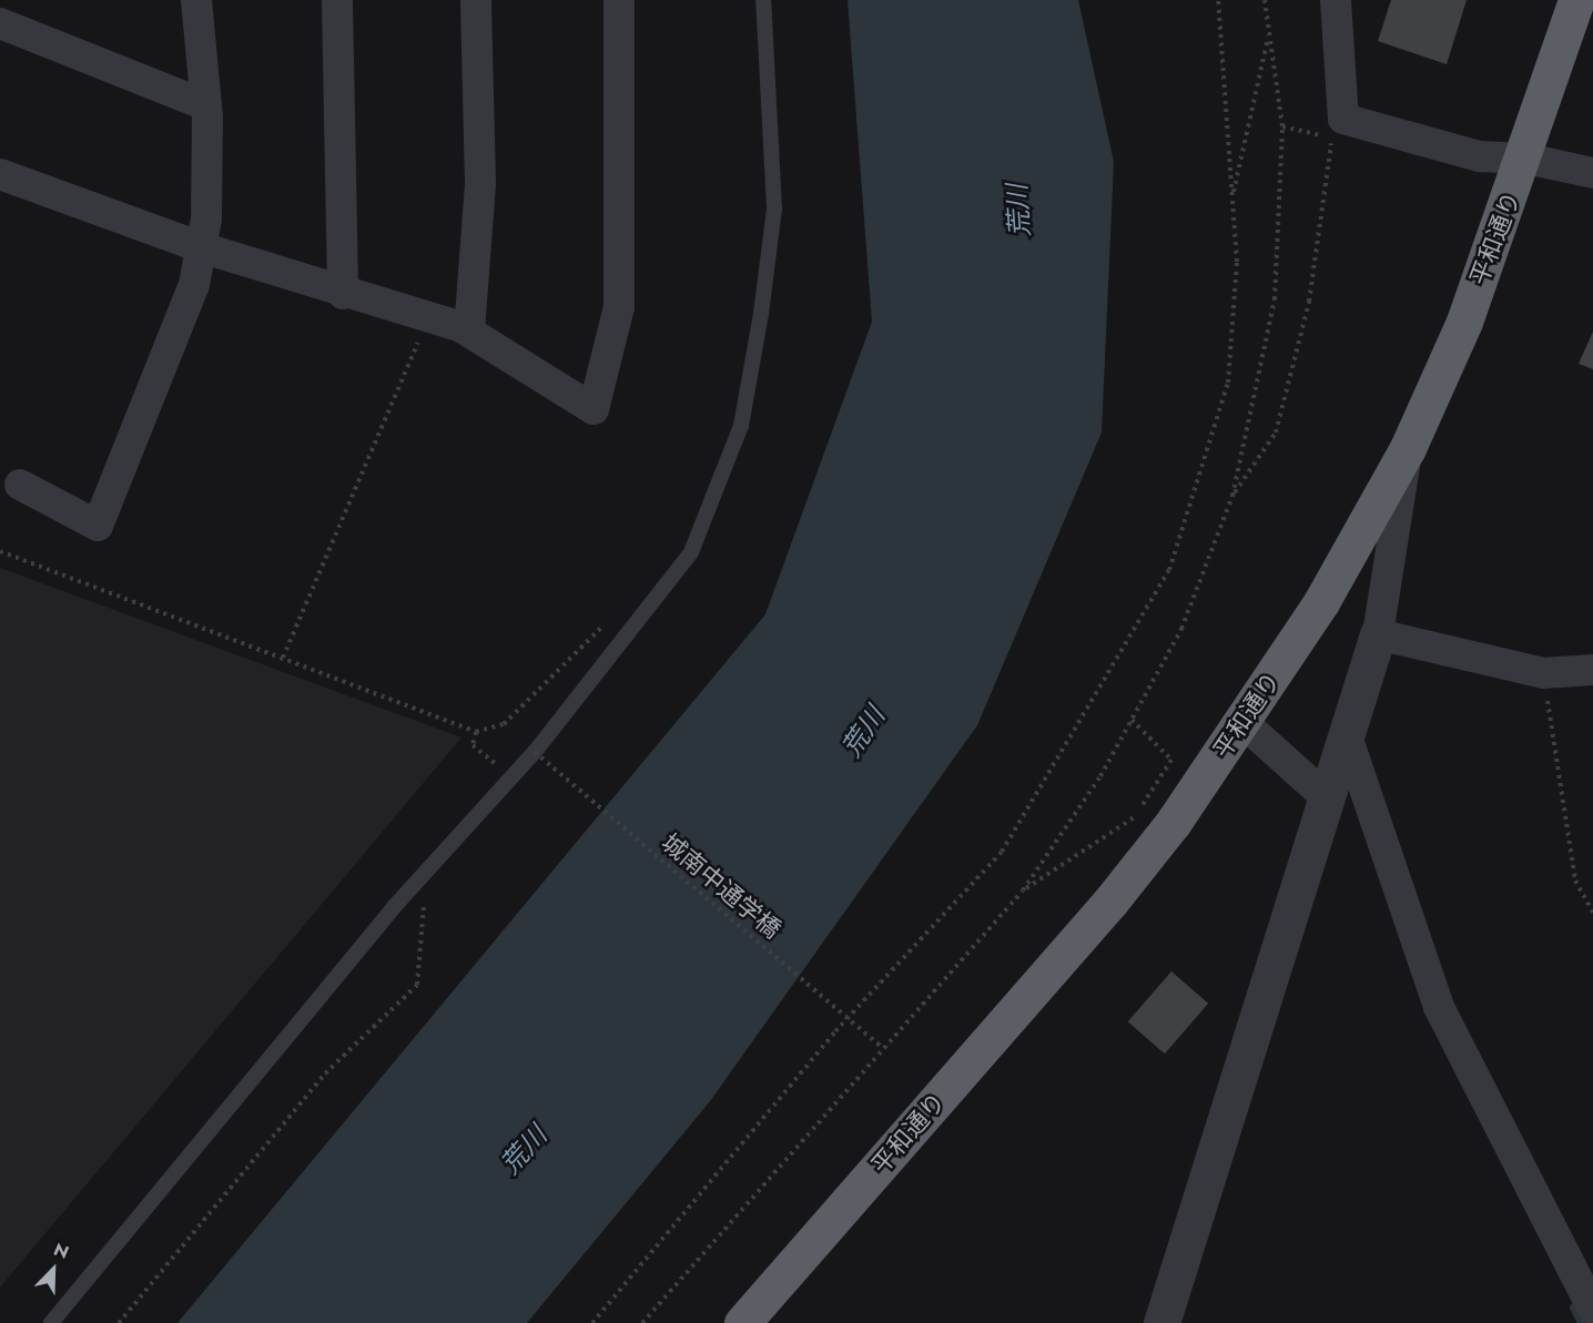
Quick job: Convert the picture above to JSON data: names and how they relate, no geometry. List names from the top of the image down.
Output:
{
  "streets": {
    "highway": ["平和通り"],
    "path": ["城南中通学橋"]
  },
  "water": ["荒川"],
  "north": "top right"
}
